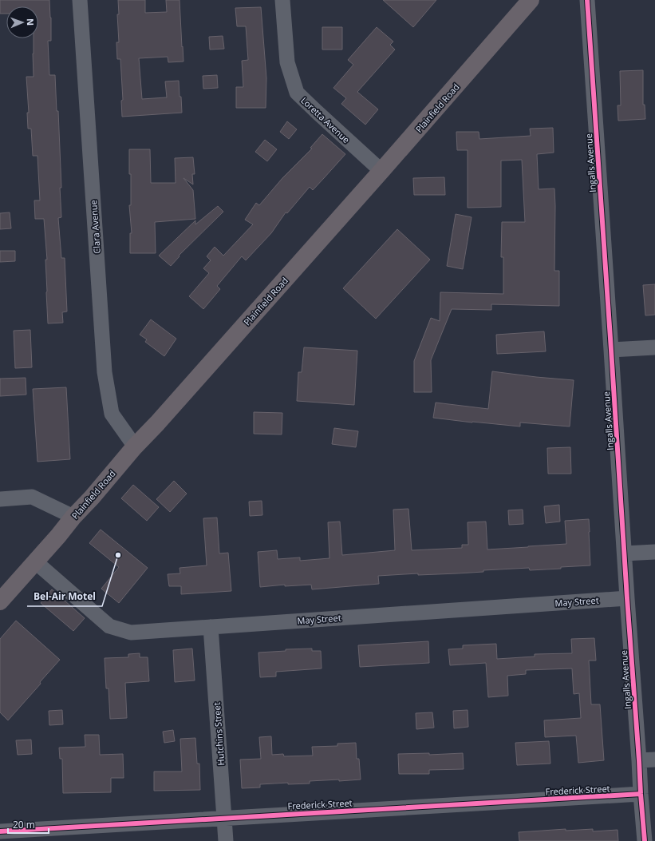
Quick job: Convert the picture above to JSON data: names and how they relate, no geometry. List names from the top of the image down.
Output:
{
  "streets": {
    "main road": ["Plainfield Road"],
    "street": [
      "Loretta Avenue",
      "Ingalls Avenue",
      "Clara Avenue",
      "May Street",
      "Hutchins Street",
      "Frederick Street"
    ]
  },
  "crossings": [
    ["Plainfield Road", "Loretta Avenue"],
    ["Plainfield Road", "Clara Avenue"],
    ["Plainfield Road", "May Street"],
    ["Ingalls Avenue", "May Street"],
    ["Ingalls Avenue", "Frederick Street"],
    ["May Street", "Hutchins Street"],
    ["Hutchins Street", "Frederick Street"]
  ],
  "places": ["Bel-Air Motel"],
  "scale_bar": "20 m",
  "north": "right"
}
